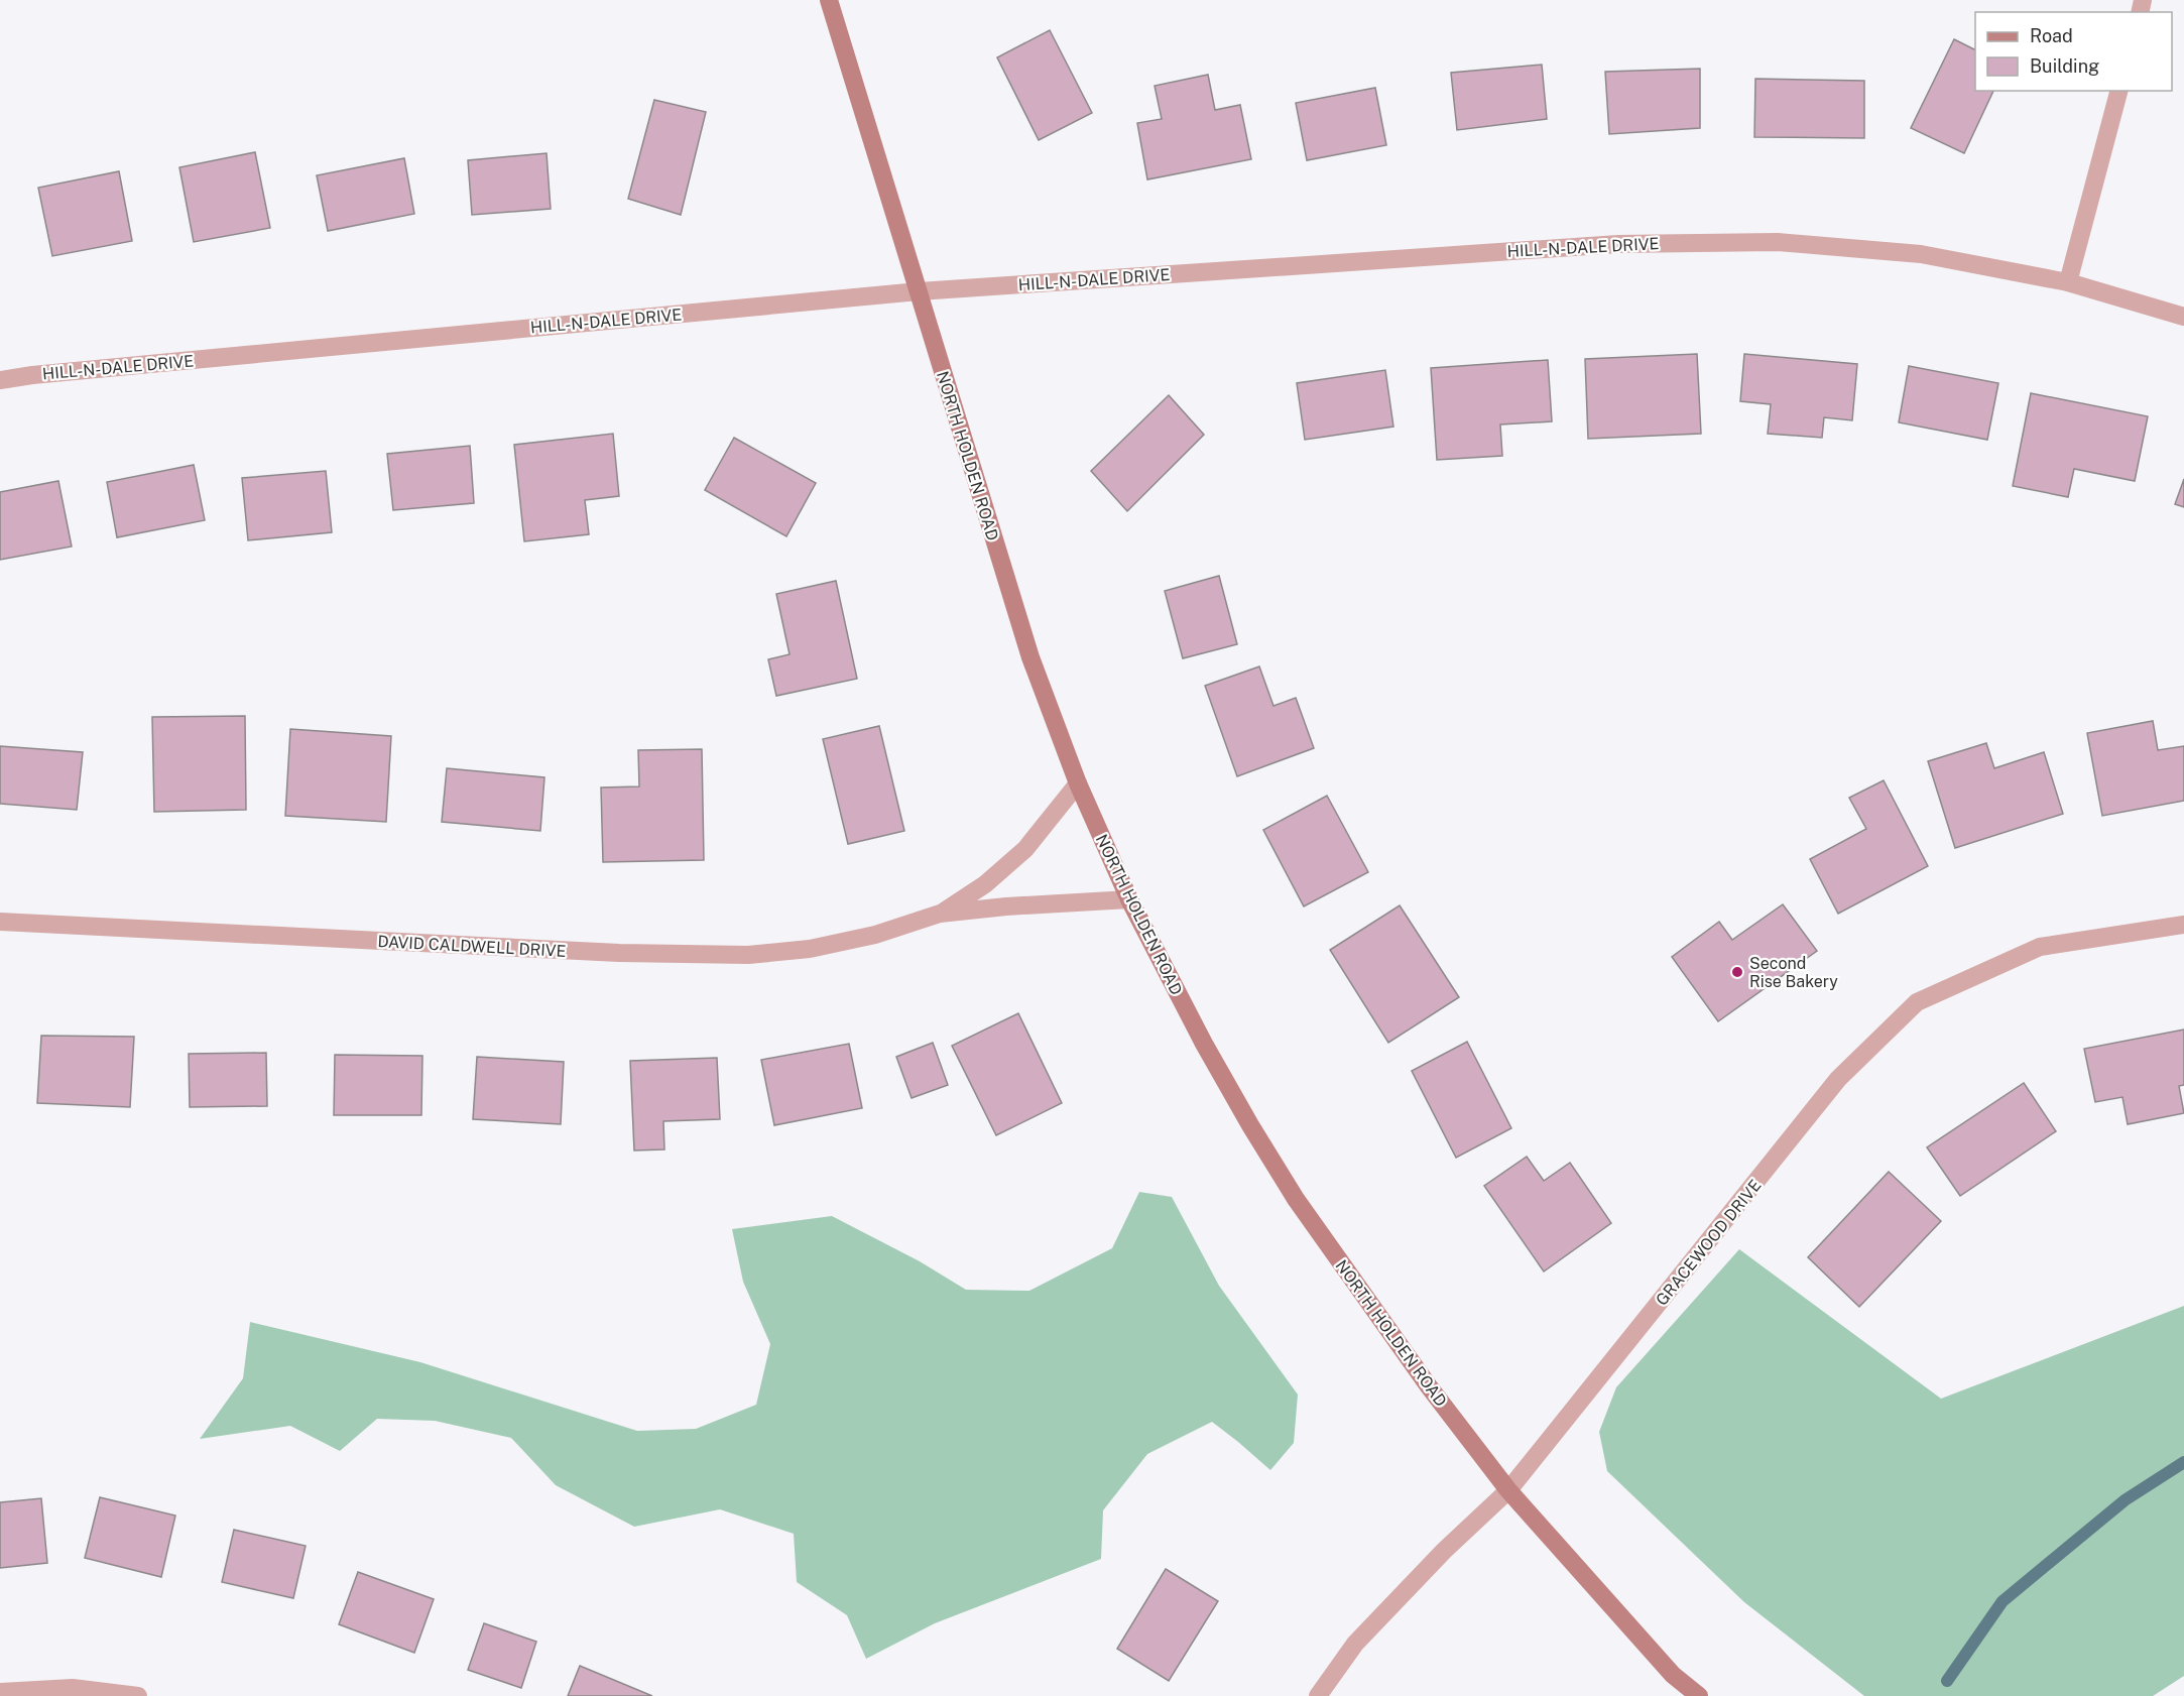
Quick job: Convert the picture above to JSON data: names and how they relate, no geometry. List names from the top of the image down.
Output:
{
  "streets": {
    "main road": ["NORTH HOLDEN ROAD"],
    "street": ["HILL-N-DALE DRIVE", "DAVID CALDWELL DRIVE", "GRACEWOOD DRIVE"]
  },
  "crossings": [
    ["HILL-N-DALE DRIVE", "NORTH HOLDEN ROAD"],
    ["NORTH HOLDEN ROAD", "DAVID CALDWELL DRIVE"],
    ["NORTH HOLDEN ROAD", "GRACEWOOD DRIVE"]
  ],
  "places": ["Second Rise Bakery"],
  "legend": ["Road", "Building"]
}
